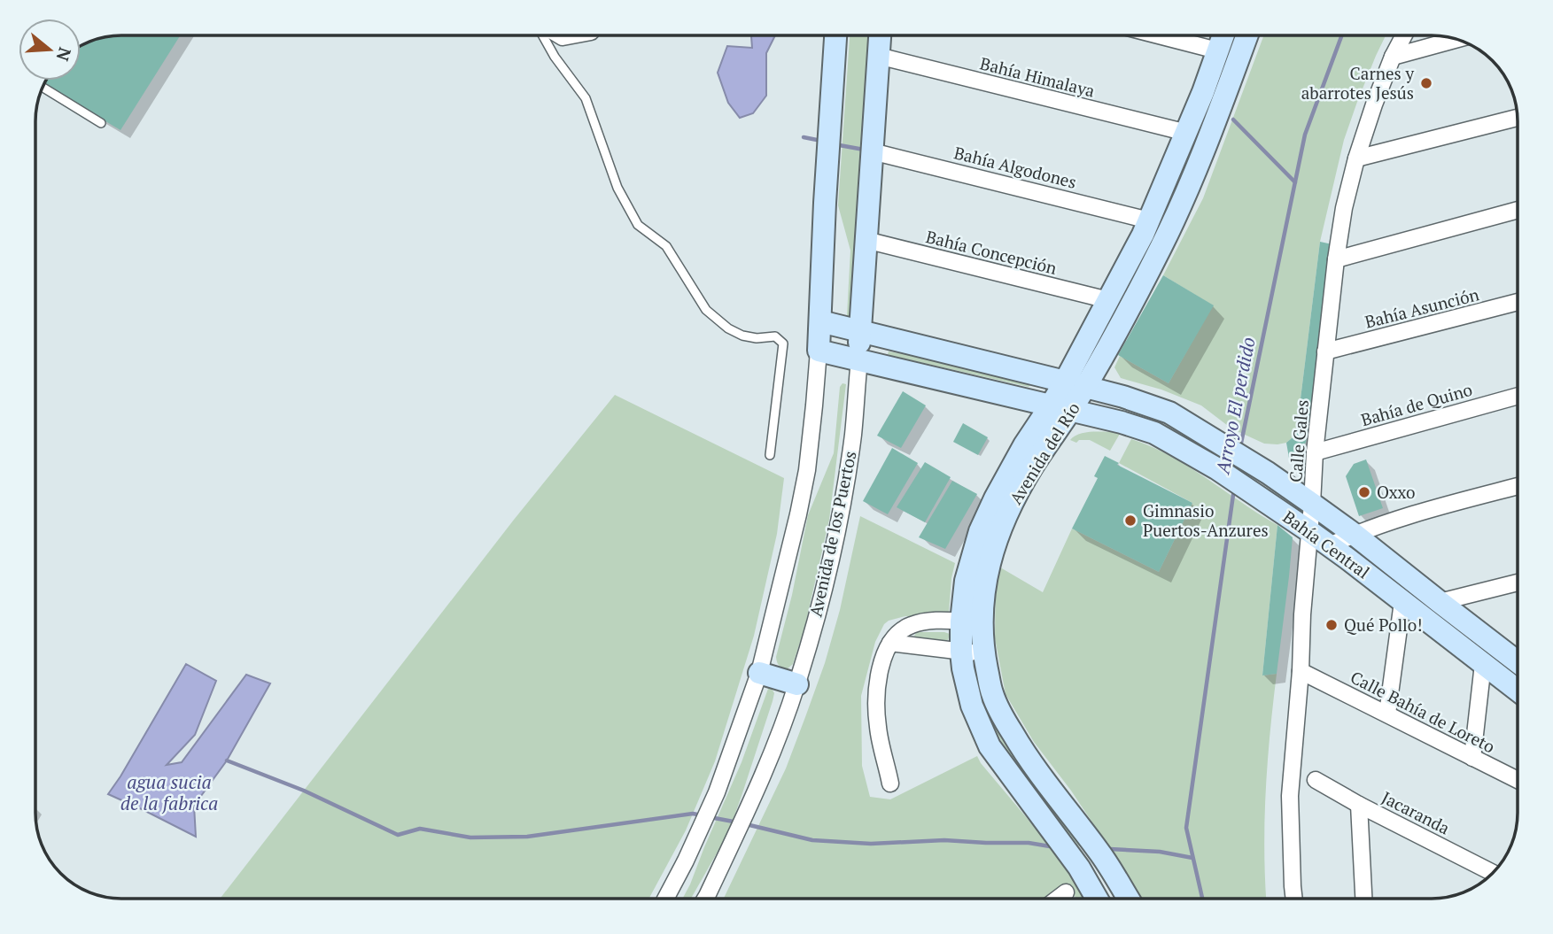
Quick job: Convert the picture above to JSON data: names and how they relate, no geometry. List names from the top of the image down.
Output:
{
  "streets": {
    "street": [
      "Bahía Himalaya",
      "Bahía Algodones",
      "Bahía Concepción",
      "Bahía Asunción",
      "Bahía de Quino",
      "Calle Gales",
      "Avenida del Río",
      "Avenida de los Puertos",
      "Bahía Central",
      "Calle Bahía de Loreto",
      "Jacaranda"
    ]
  },
  "crossings": [
    ["Bahía Himalaya", "Avenida del Río"],
    ["Bahía Himalaya", "Avenida de los Puertos"],
    ["Bahía Algodones", "Avenida del Río"],
    ["Bahía Algodones", "Avenida de los Puertos"],
    ["Bahía Concepción", "Avenida del Río"],
    ["Bahía Concepción", "Avenida de los Puertos"],
    ["Bahía Asunción", "Calle Gales"],
    ["Bahía de Quino", "Calle Gales"],
    ["Calle Gales", "Bahía Central"],
    ["Calle Gales", "Calle Bahía de Loreto"],
    ["Avenida del Río", "Bahía Central"],
    ["Avenida de los Puertos", "Bahía Central"]
  ],
  "water": ["Arroyo El perdido", "agua sucia de la fabrica"],
  "places": [
    "Carnes y abarrotes Jesús",
    "Oxxo",
    "Gimnasio Puertos-Anzures",
    "Qué Pollo!"
  ],
  "north": "right"
}
